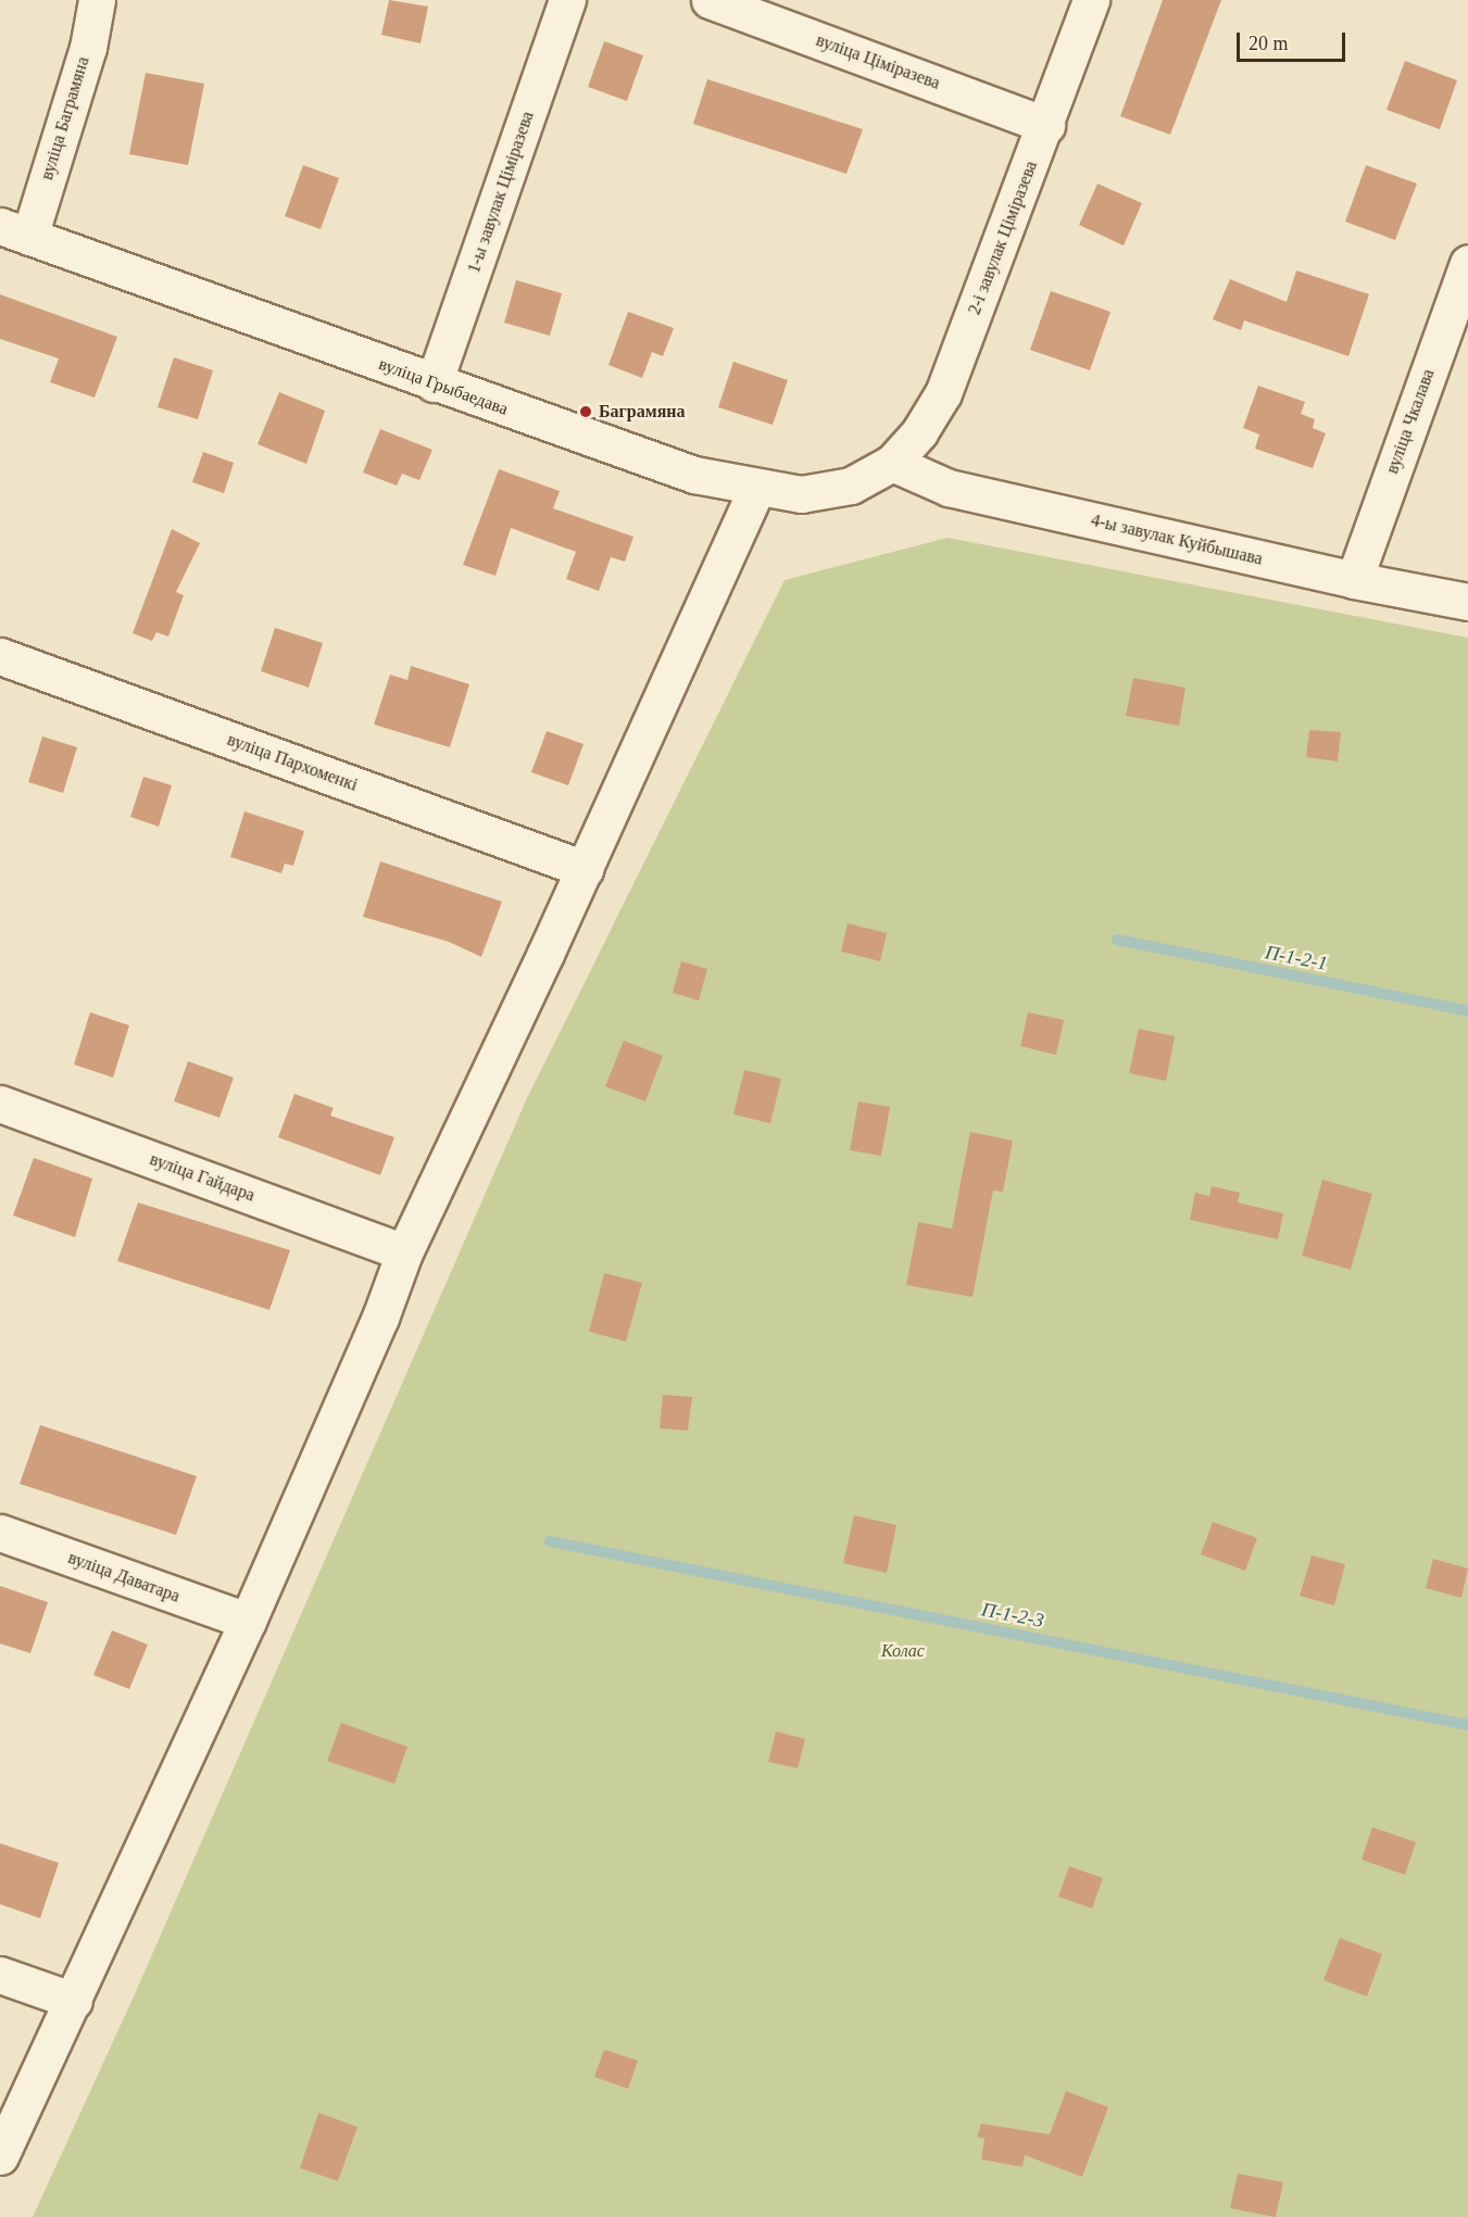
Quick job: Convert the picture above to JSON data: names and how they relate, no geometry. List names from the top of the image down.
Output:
{
  "streets": {
    "street": [
      "вуліца Ціміразева",
      "вуліца Баграмяна",
      "1-ы завулак Ціміразева",
      "2-і завулак Ціміразева",
      "вуліца Грыбаедава",
      "вуліца Чкалава",
      "4-ы завулак Куйбышава",
      "вуліца Пархоменкі",
      "вуліца Гайдара",
      "вуліца Даватара"
    ]
  },
  "crossings": [
    ["вуліца Ціміразева", "2-і завулак Ціміразева"],
    ["вуліца Баграмяна", "вуліца Грыбаедава"],
    ["1-ы завулак Ціміразева", "вуліца Грыбаедава"],
    ["2-і завулак Ціміразева", "вуліца Грыбаедава"],
    ["2-і завулак Ціміразева", "4-ы завулак Куйбышава"],
    ["вуліца Грыбаедава", "4-ы завулак Куйбышава"],
    ["вуліца Чкалава", "4-ы завулак Куйбышава"]
  ],
  "water": ["П-1-2-1", "П-1-2-3"],
  "parks": ["Колас"],
  "places": ["Баграмяна"],
  "scale_bar": "20 m"
}
